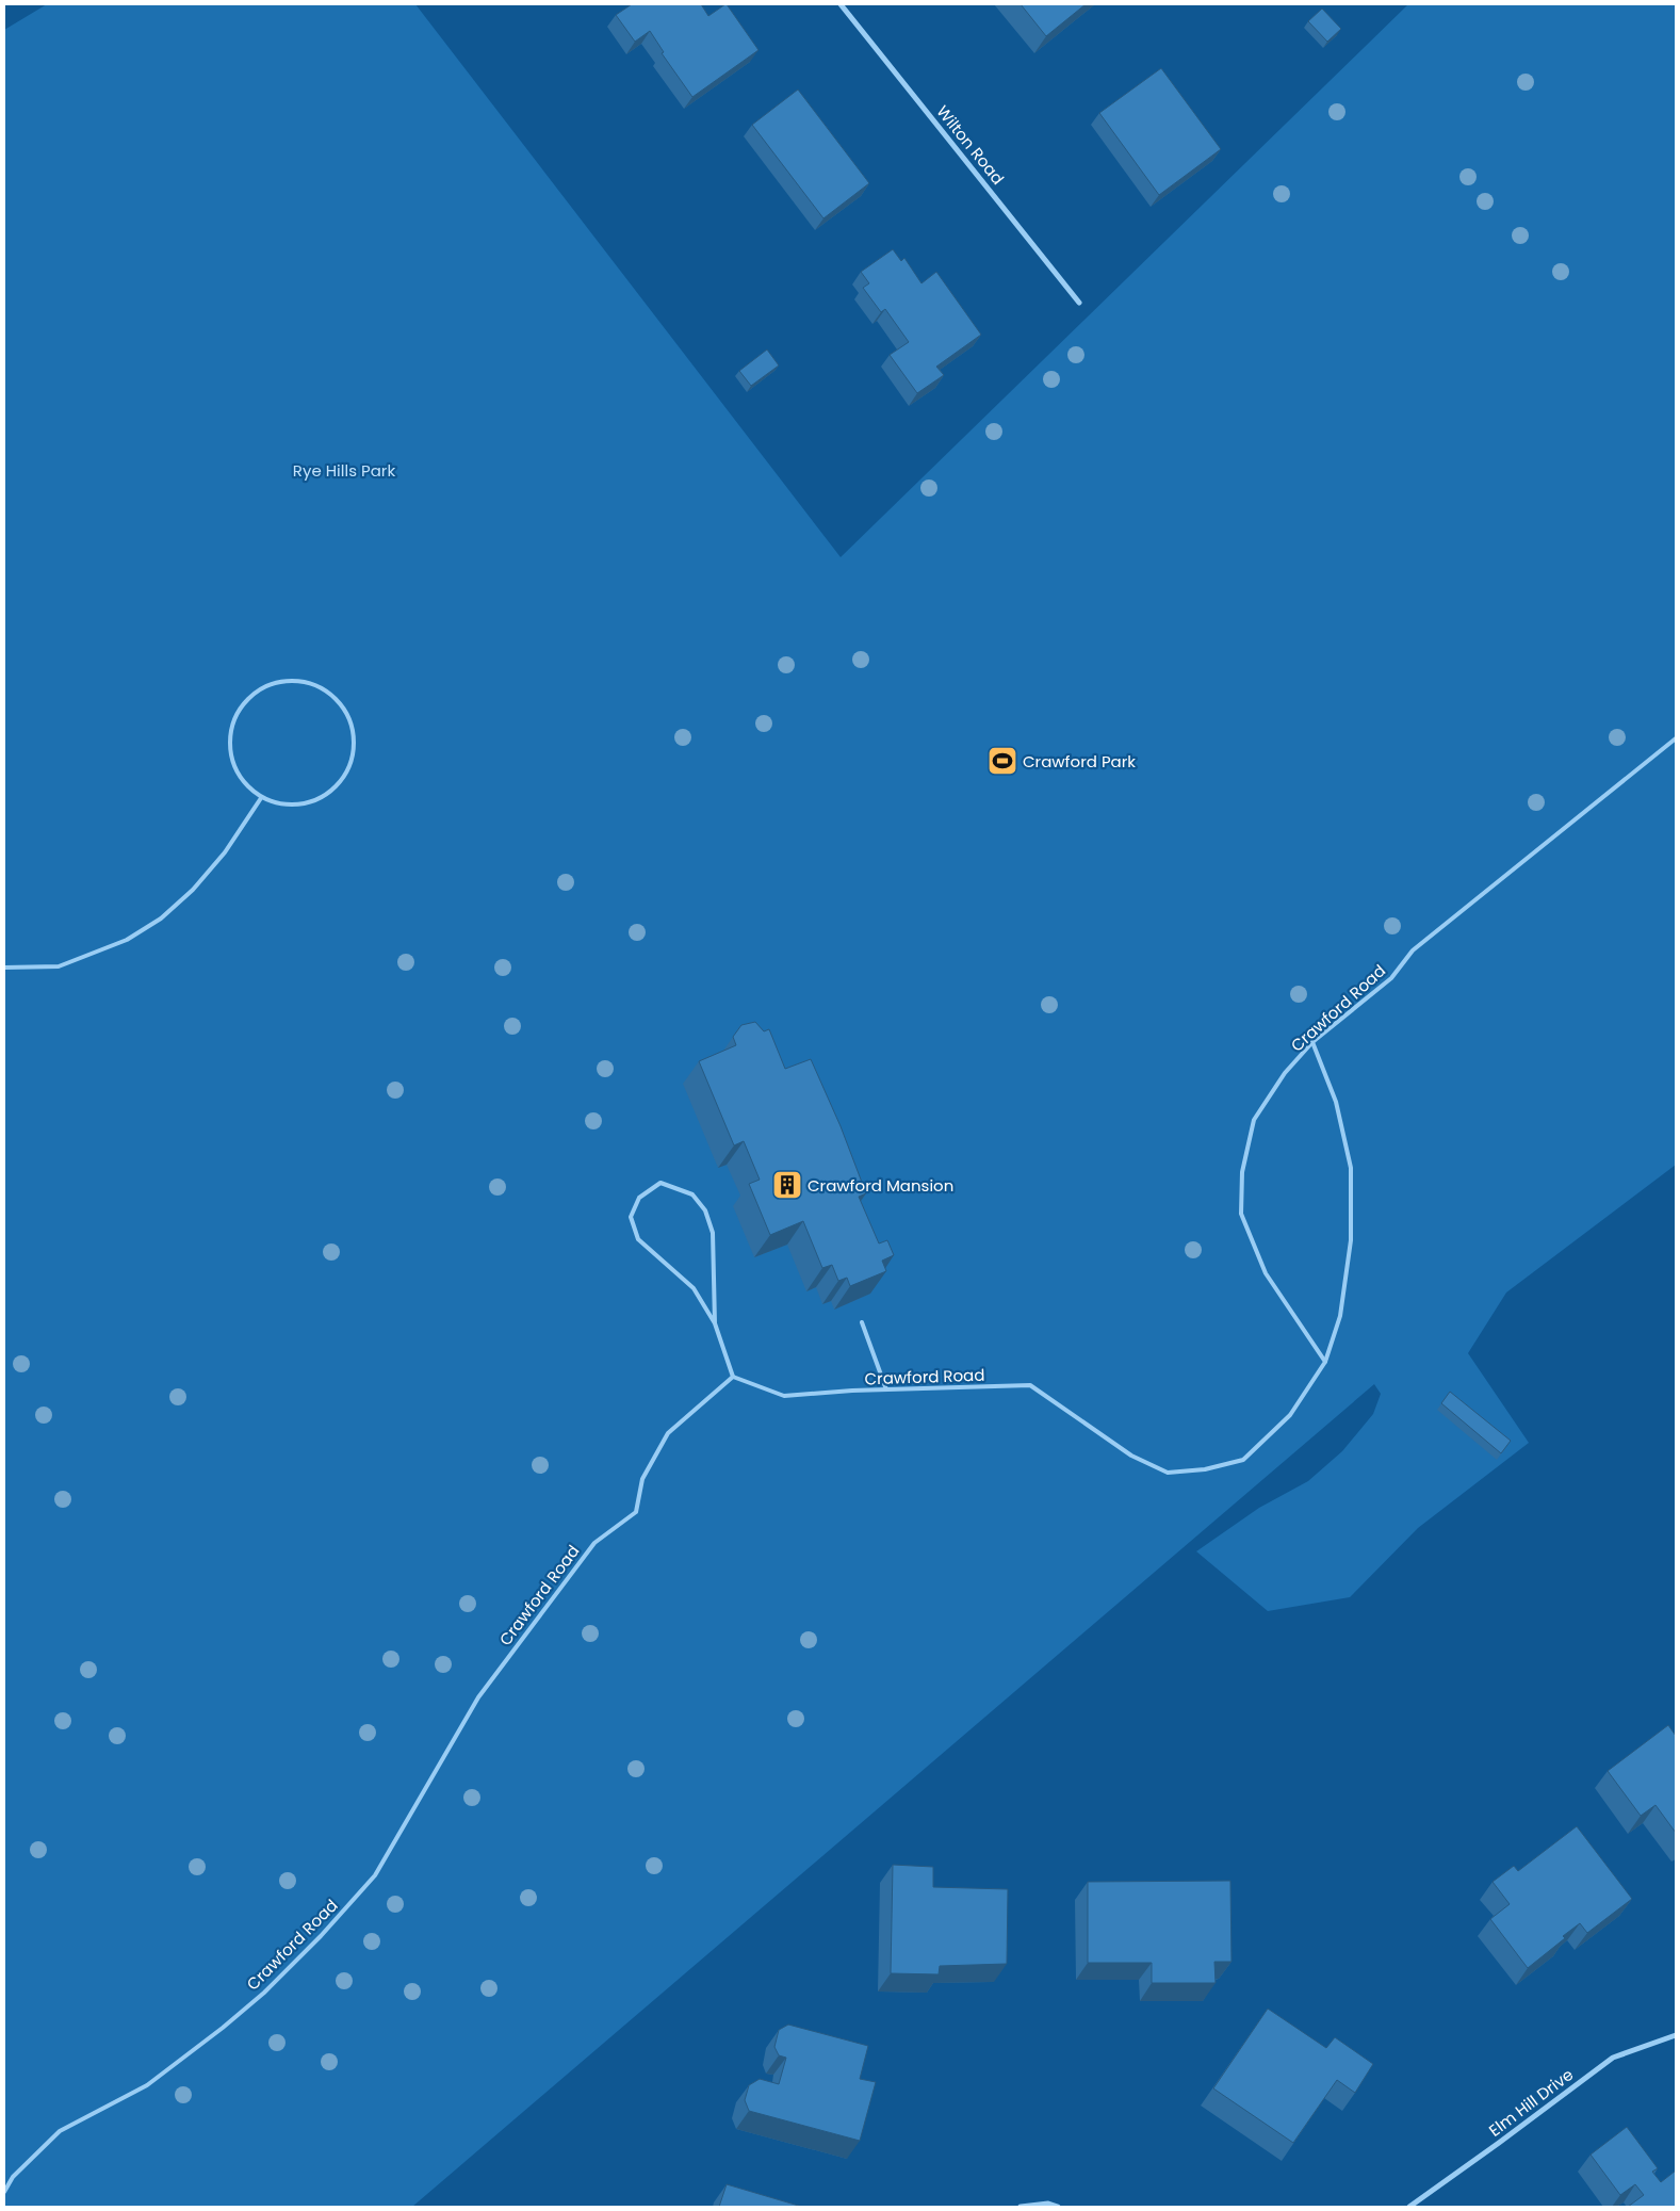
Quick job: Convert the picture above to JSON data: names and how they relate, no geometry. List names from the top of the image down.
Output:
{
  "streets": {
    "street": ["Wilton Road", "Elm Hill Drive"],
    "lane": ["Crawford Road"]
  },
  "parks": ["Rye Hills Park"],
  "places": {
    "sports": ["Crawford Park"],
    "building": ["Crawford Mansion"]
  }
}
